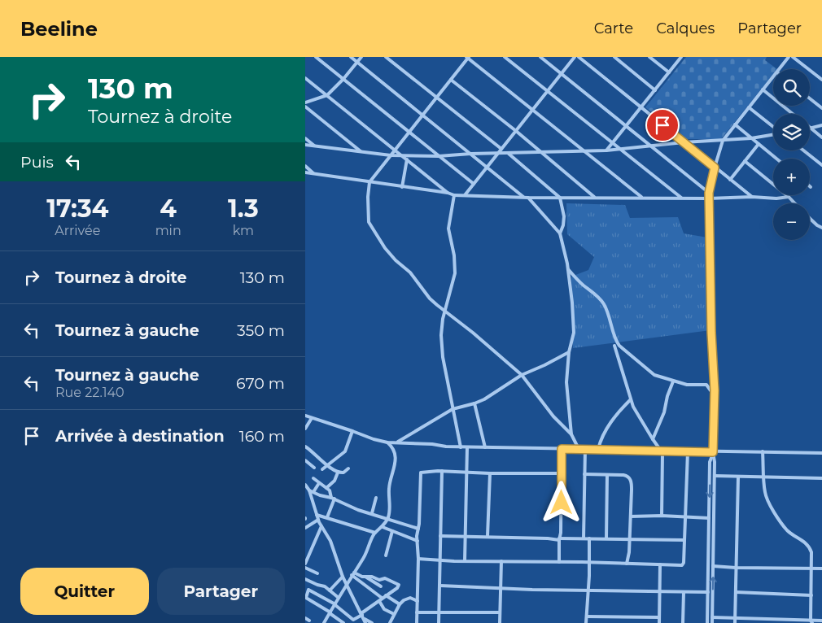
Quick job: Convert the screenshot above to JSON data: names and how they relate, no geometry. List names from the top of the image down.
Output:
{
  "page": {
    "header": "Beeline",
    "nav": ["Carte", "Calques", "Partager"],
    "turn": ["130 m", "Tournez à droite"],
    "map_buttons": ["+", "−"],
    "then": "Puis",
    "eta": [
      "17:34",
      "Arrivée",
      "4",
      "min",
      "1.3",
      "km"
    ],
    "list": [
      {
        "name": "Tournez à droite",
        "value": "130 m"
      },
      {
        "name": "Tournez à gauche",
        "value": "350 m"
      },
      {
        "name": "Tournez à gauche",
        "note": "Rue 22.140",
        "value": "670 m"
      },
      {
        "name": "Arrivée à destination",
        "value": "160 m"
      }
    ],
    "buttons": ["Quitter", "Partager"]
  }
}
